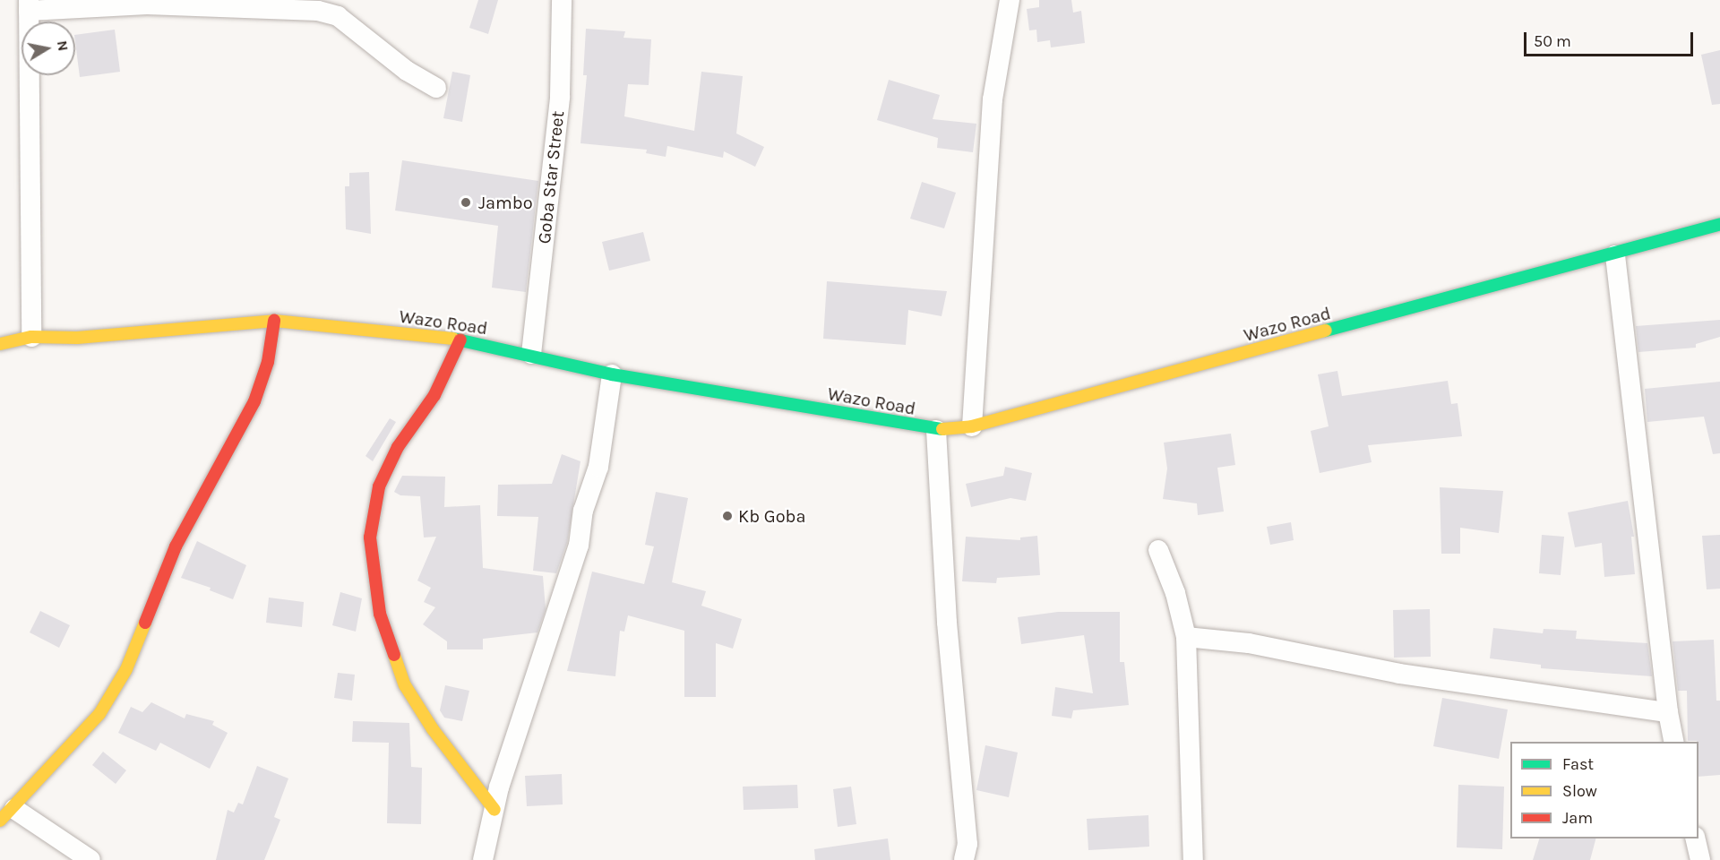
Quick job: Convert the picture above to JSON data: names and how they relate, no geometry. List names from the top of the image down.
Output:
{
  "streets": {
    "main road": ["Wazo Road"],
    "street": ["Goba Star Street"]
  },
  "crossings": [
    ["Goba Star Street", "Wazo Road"]
  ],
  "places": ["Jambo", "Kb Goba"],
  "legend": ["Fast", "Slow", "Jam"],
  "scale_bar": "50 m",
  "north": "right"
}
